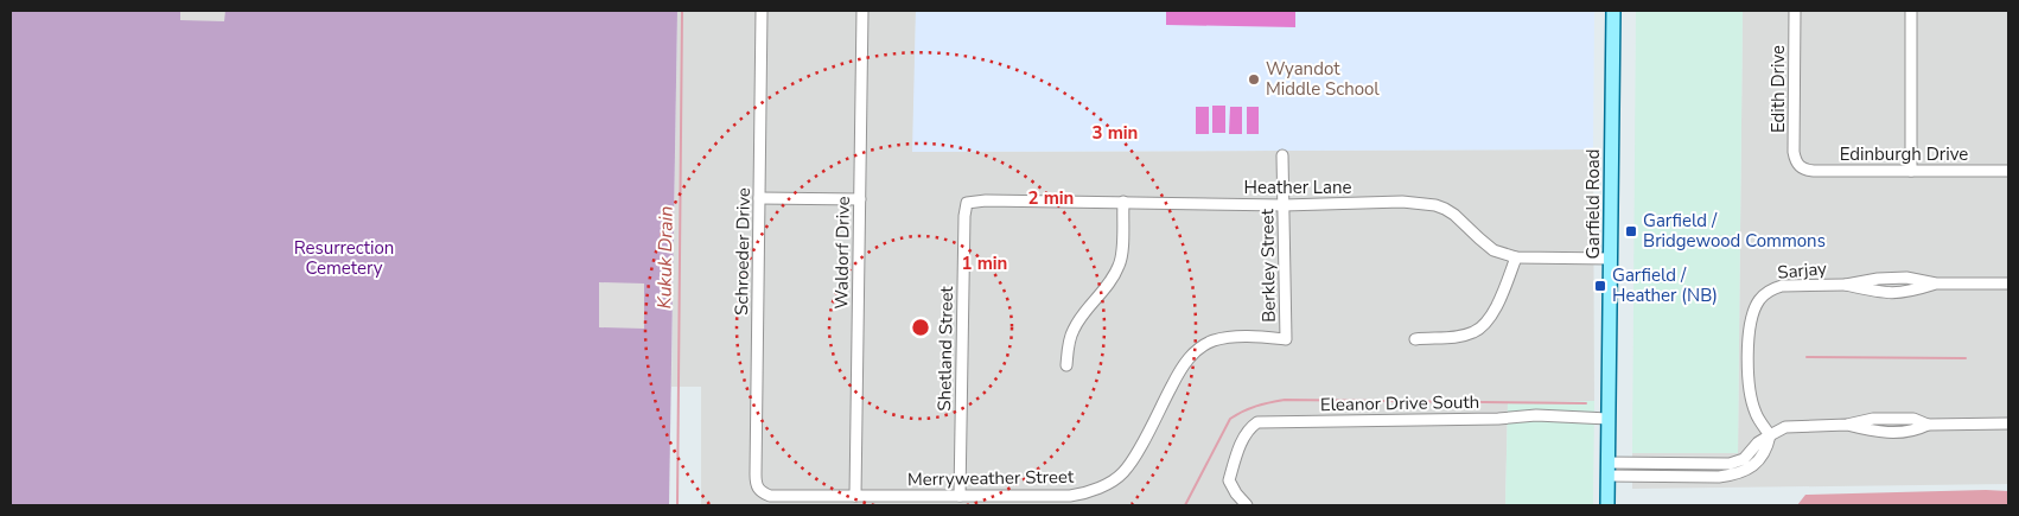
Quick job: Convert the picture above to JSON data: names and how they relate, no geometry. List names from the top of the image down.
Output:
{
  "streets": {
    "main road": ["Garfield Road"],
    "street": [
      "Edith Drive",
      "Edinburgh Drive",
      "Heather Lane",
      "Schroeder Drive",
      "Waldorf Drive",
      "Berkley Street",
      "Sarjay",
      "Shetland Street",
      "Eleanor Drive South",
      "Merryweather Street"
    ]
  },
  "crossings": [
    ["Edith Drive", "Edinburgh Drive"],
    ["Heather Lane", "Garfield Road"],
    ["Heather Lane", "Berkley Street"],
    ["Heather Lane", "Shetland Street"],
    ["Garfield Road", "Eleanor Drive South"],
    ["Schroeder Drive", "Merryweather Street"],
    ["Waldorf Drive", "Merryweather Street"],
    ["Berkley Street", "Merryweather Street"],
    ["Shetland Street", "Merryweather Street"]
  ],
  "water": ["Kukuk Drain"],
  "parks": ["Resurrection Cemetery"],
  "places": {
    "other": ["Wyandot Middle School"],
    "transit": ["Garfield / Bridgewood Commons", "Garfield / Heather (NB)"]
  },
  "rings": ["3 min", "2 min", "1 min"]
}
